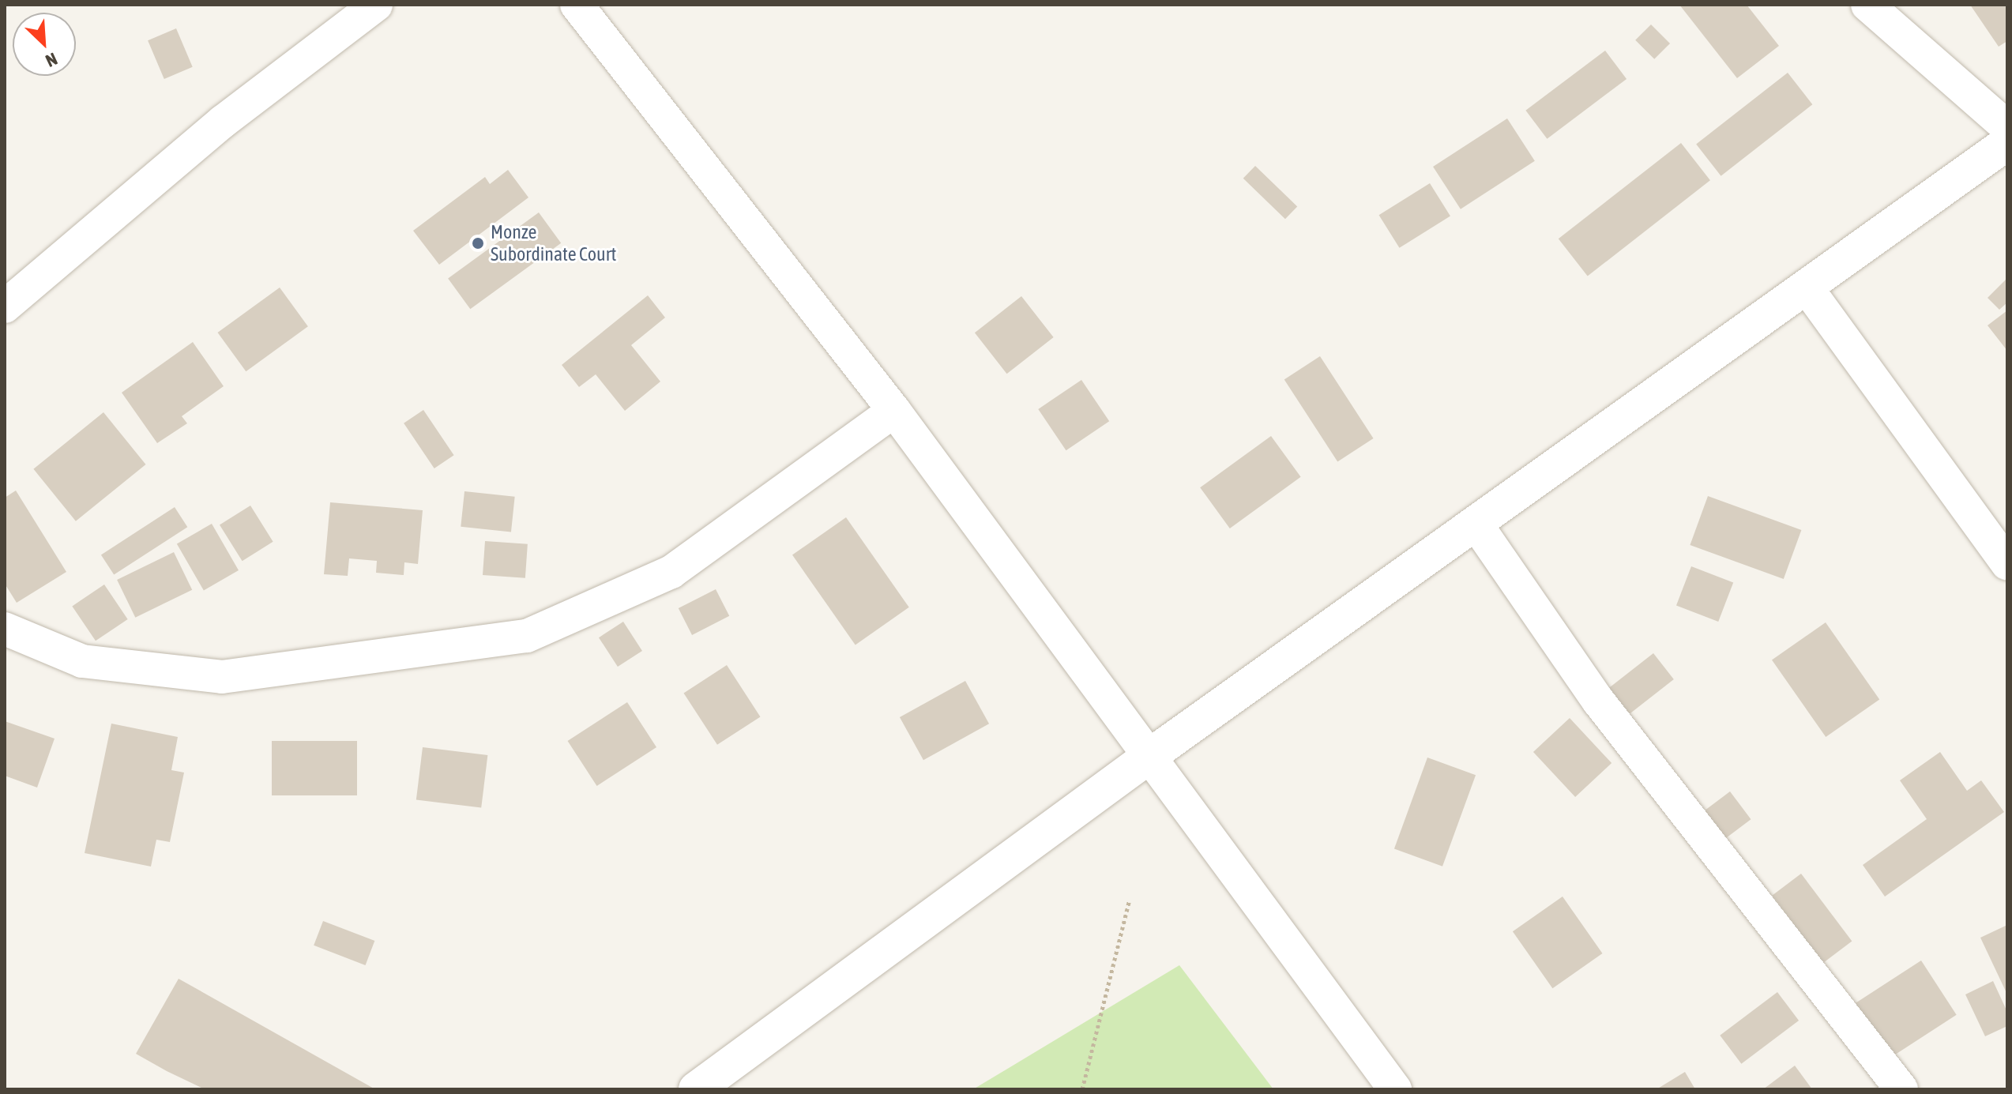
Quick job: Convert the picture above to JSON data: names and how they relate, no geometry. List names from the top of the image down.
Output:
{
  "places": ["Monze Subordinate Court"],
  "north": "bottom right"
}
